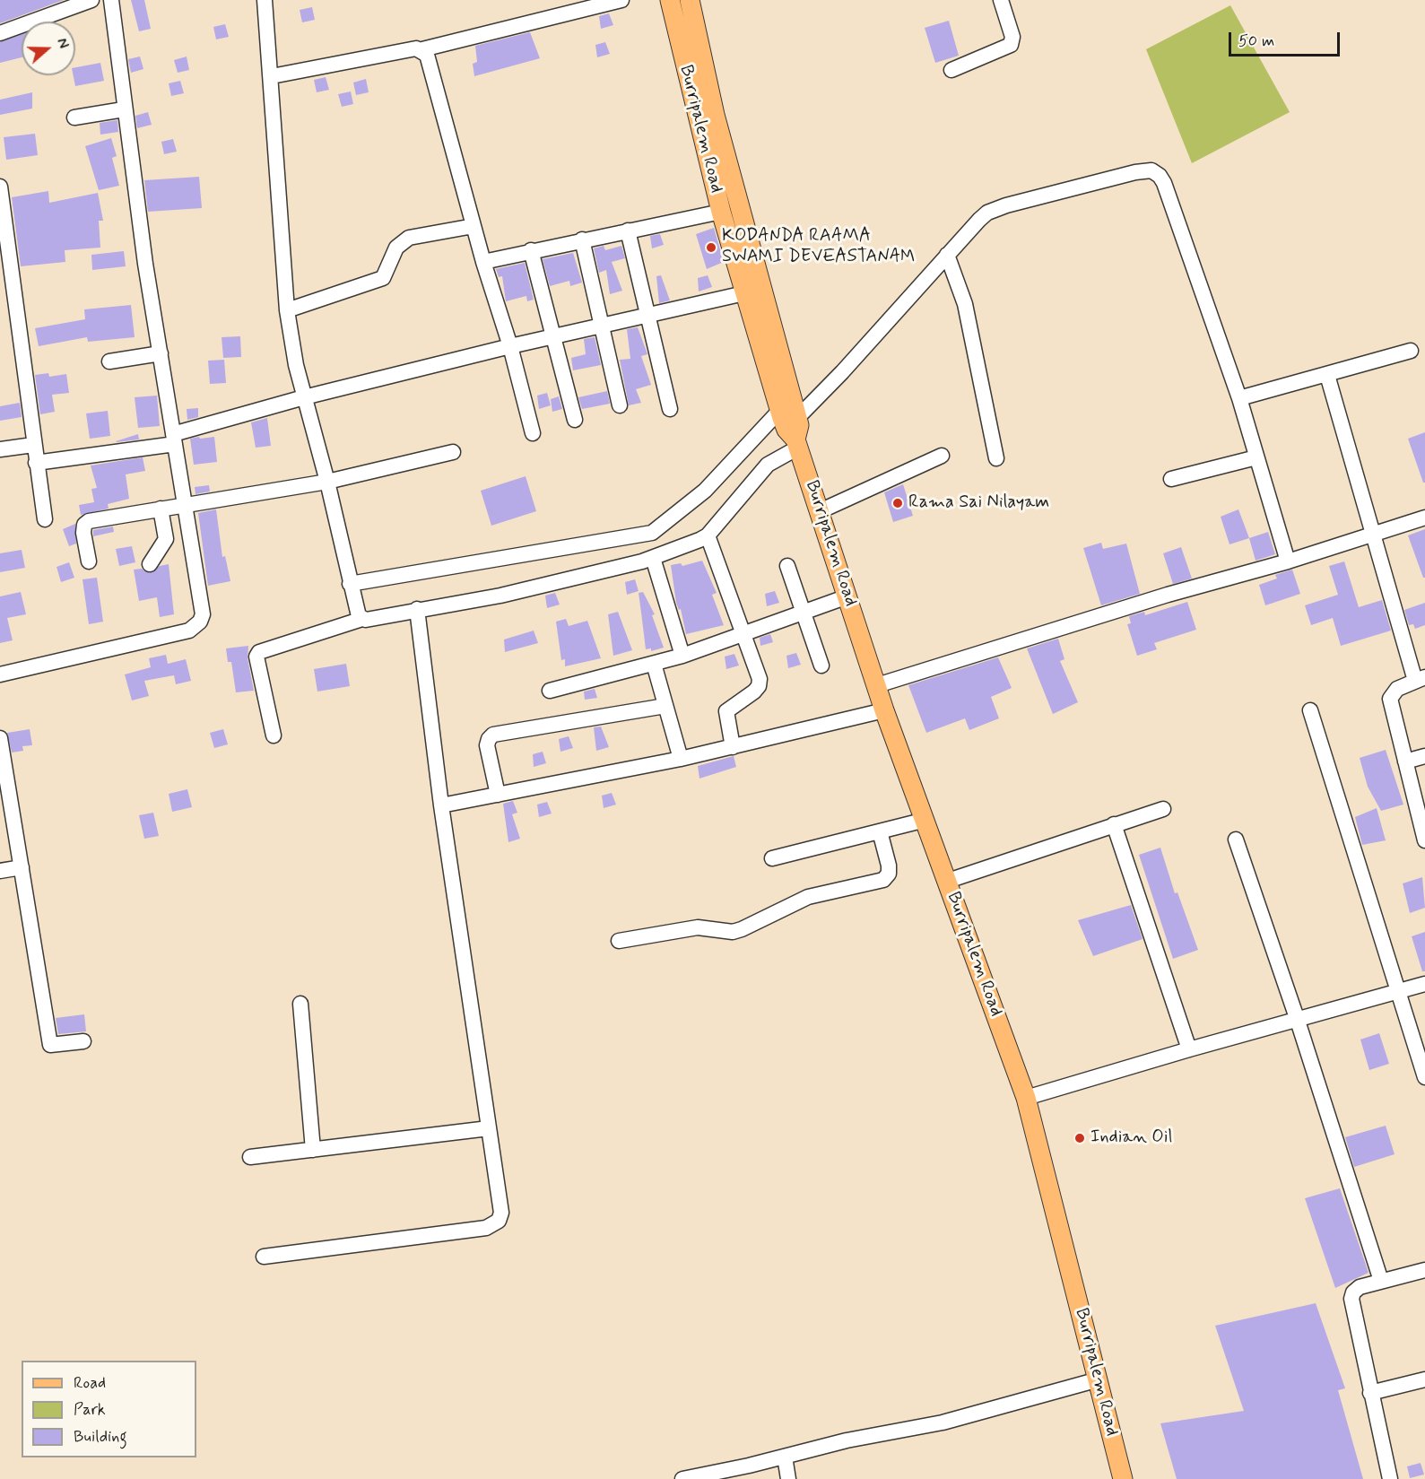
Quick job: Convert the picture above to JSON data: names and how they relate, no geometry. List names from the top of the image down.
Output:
{
  "streets": {
    "main road": ["Burripalem Road"]
  },
  "places": ["KODANDA RAAMA SWAMI DEVEASTANAM", "Rama Sai Nilayam", "Indian Oil"],
  "legend": ["Road", "Park", "Building"],
  "scale_bar": "50 m",
  "north": "right"
}
